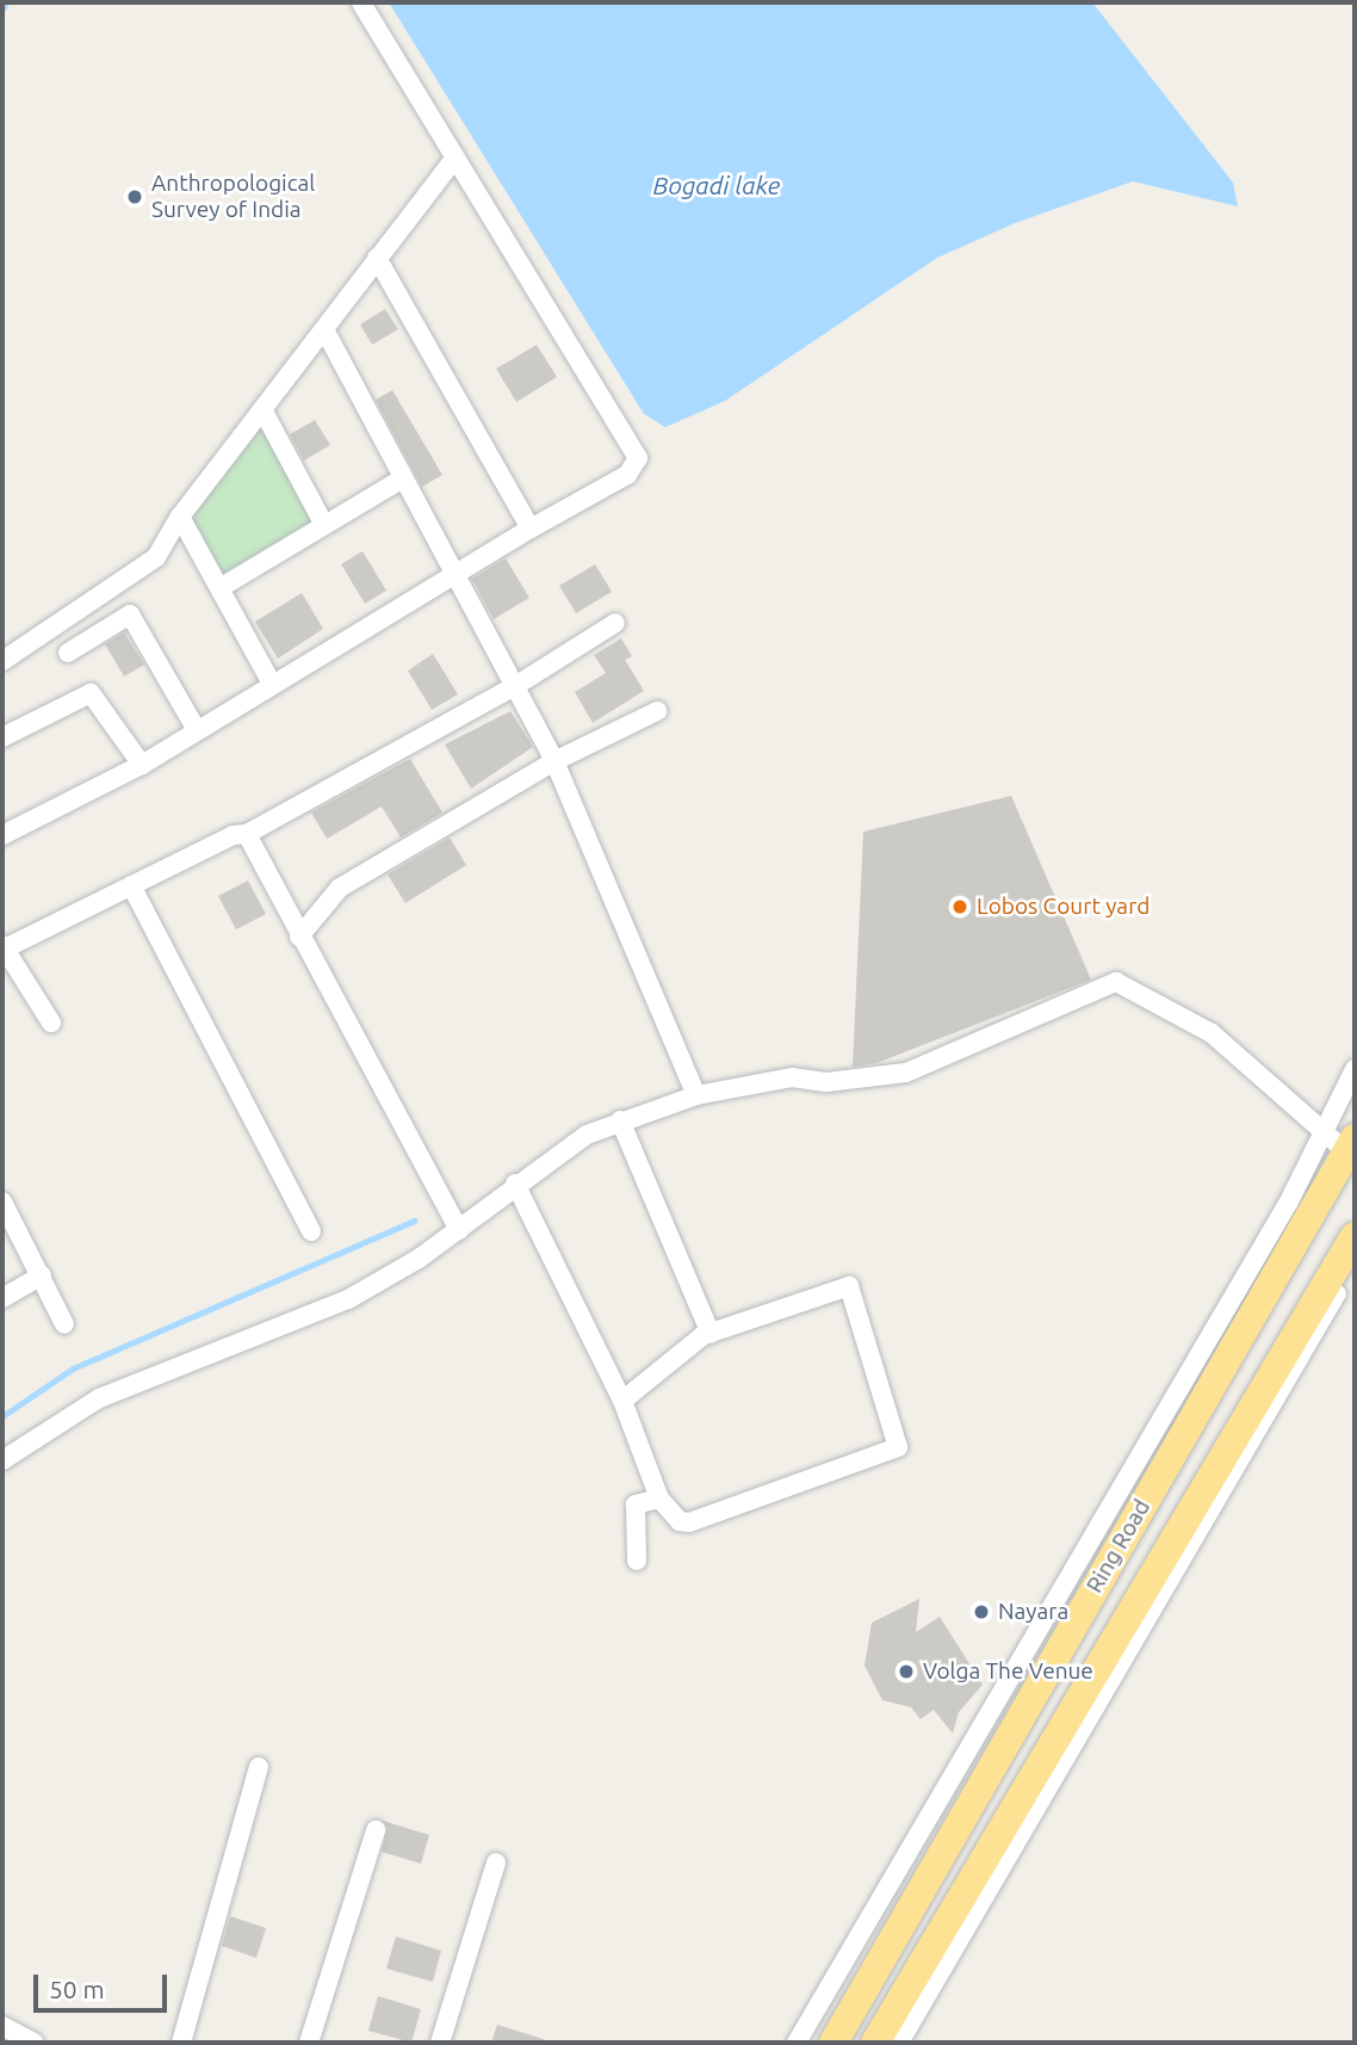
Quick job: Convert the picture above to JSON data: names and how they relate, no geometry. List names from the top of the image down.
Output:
{
  "streets": {
    "highway": ["Ring Road"]
  },
  "water": ["Bogadi lake"],
  "places": [
    "Anthropological Survey of India",
    "Lobos Court yard",
    "Nayara",
    "Volga The Venue"
  ],
  "scale_bar": "50 m"
}
